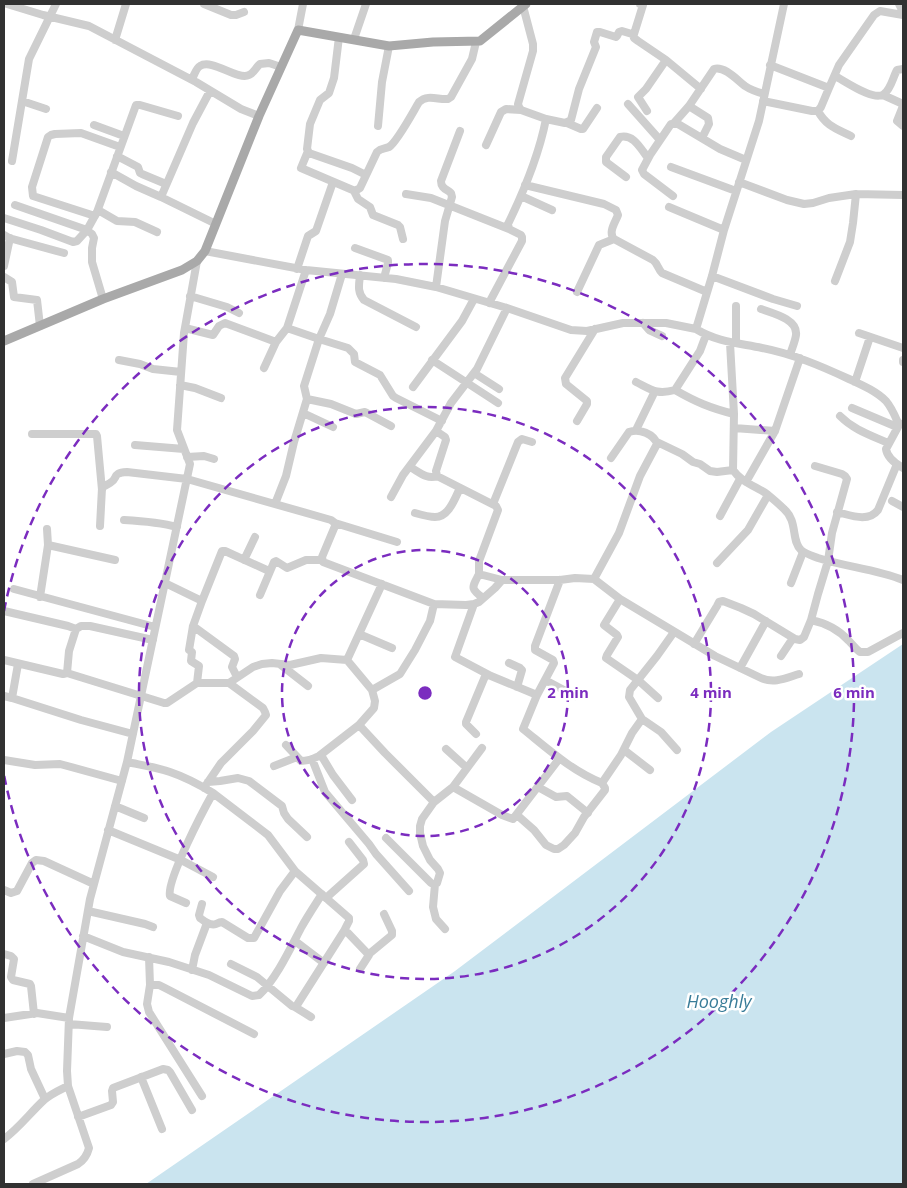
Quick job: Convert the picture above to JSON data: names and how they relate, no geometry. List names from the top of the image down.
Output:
{
  "water": ["Hooghly"],
  "rings": ["2 min", "4 min", "6 min"]
}
